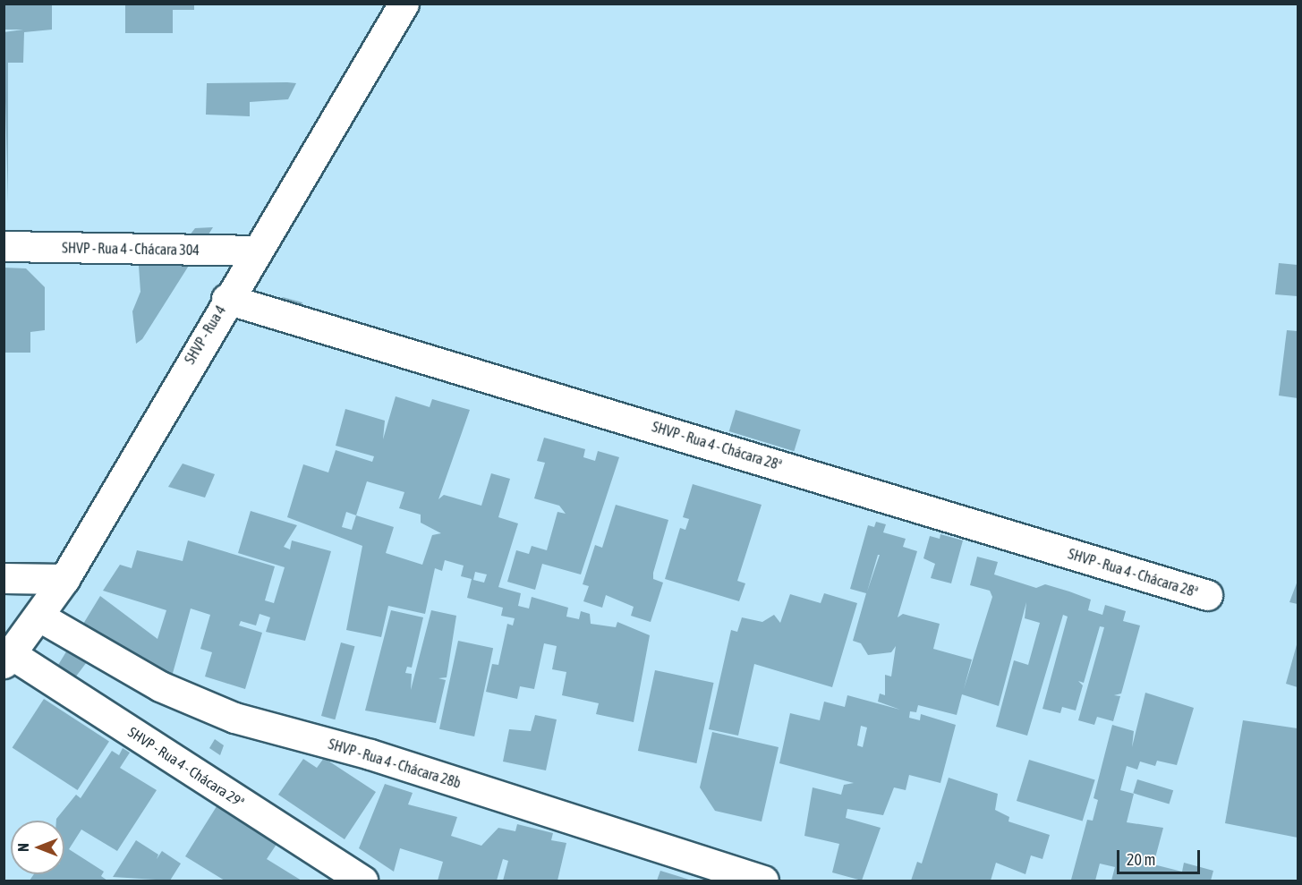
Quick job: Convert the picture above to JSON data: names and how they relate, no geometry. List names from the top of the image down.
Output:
{
  "streets": {
    "street": [
      "SHVP - Rua 4 - Chácara 304",
      "SHVP - Rua 4",
      "SHVP - Rua 4 - Chácara 28ª",
      "SHVP - Rua 4 - Chácara 28b",
      "SHVP - Rua 4 - Chácara 29ª"
    ]
  },
  "crossings": [
    ["SHVP - Rua 4 - Chácara 304", "SHVP - Rua 4"],
    ["SHVP - Rua 4", "SHVP - Rua 4 - Chácara 28ª"],
    ["SHVP - Rua 4", "SHVP - Rua 4 - Chácara 28b"],
    ["SHVP - Rua 4", "SHVP - Rua 4 - Chácara 29ª"]
  ],
  "scale_bar": "20 m",
  "north": "left"
}
